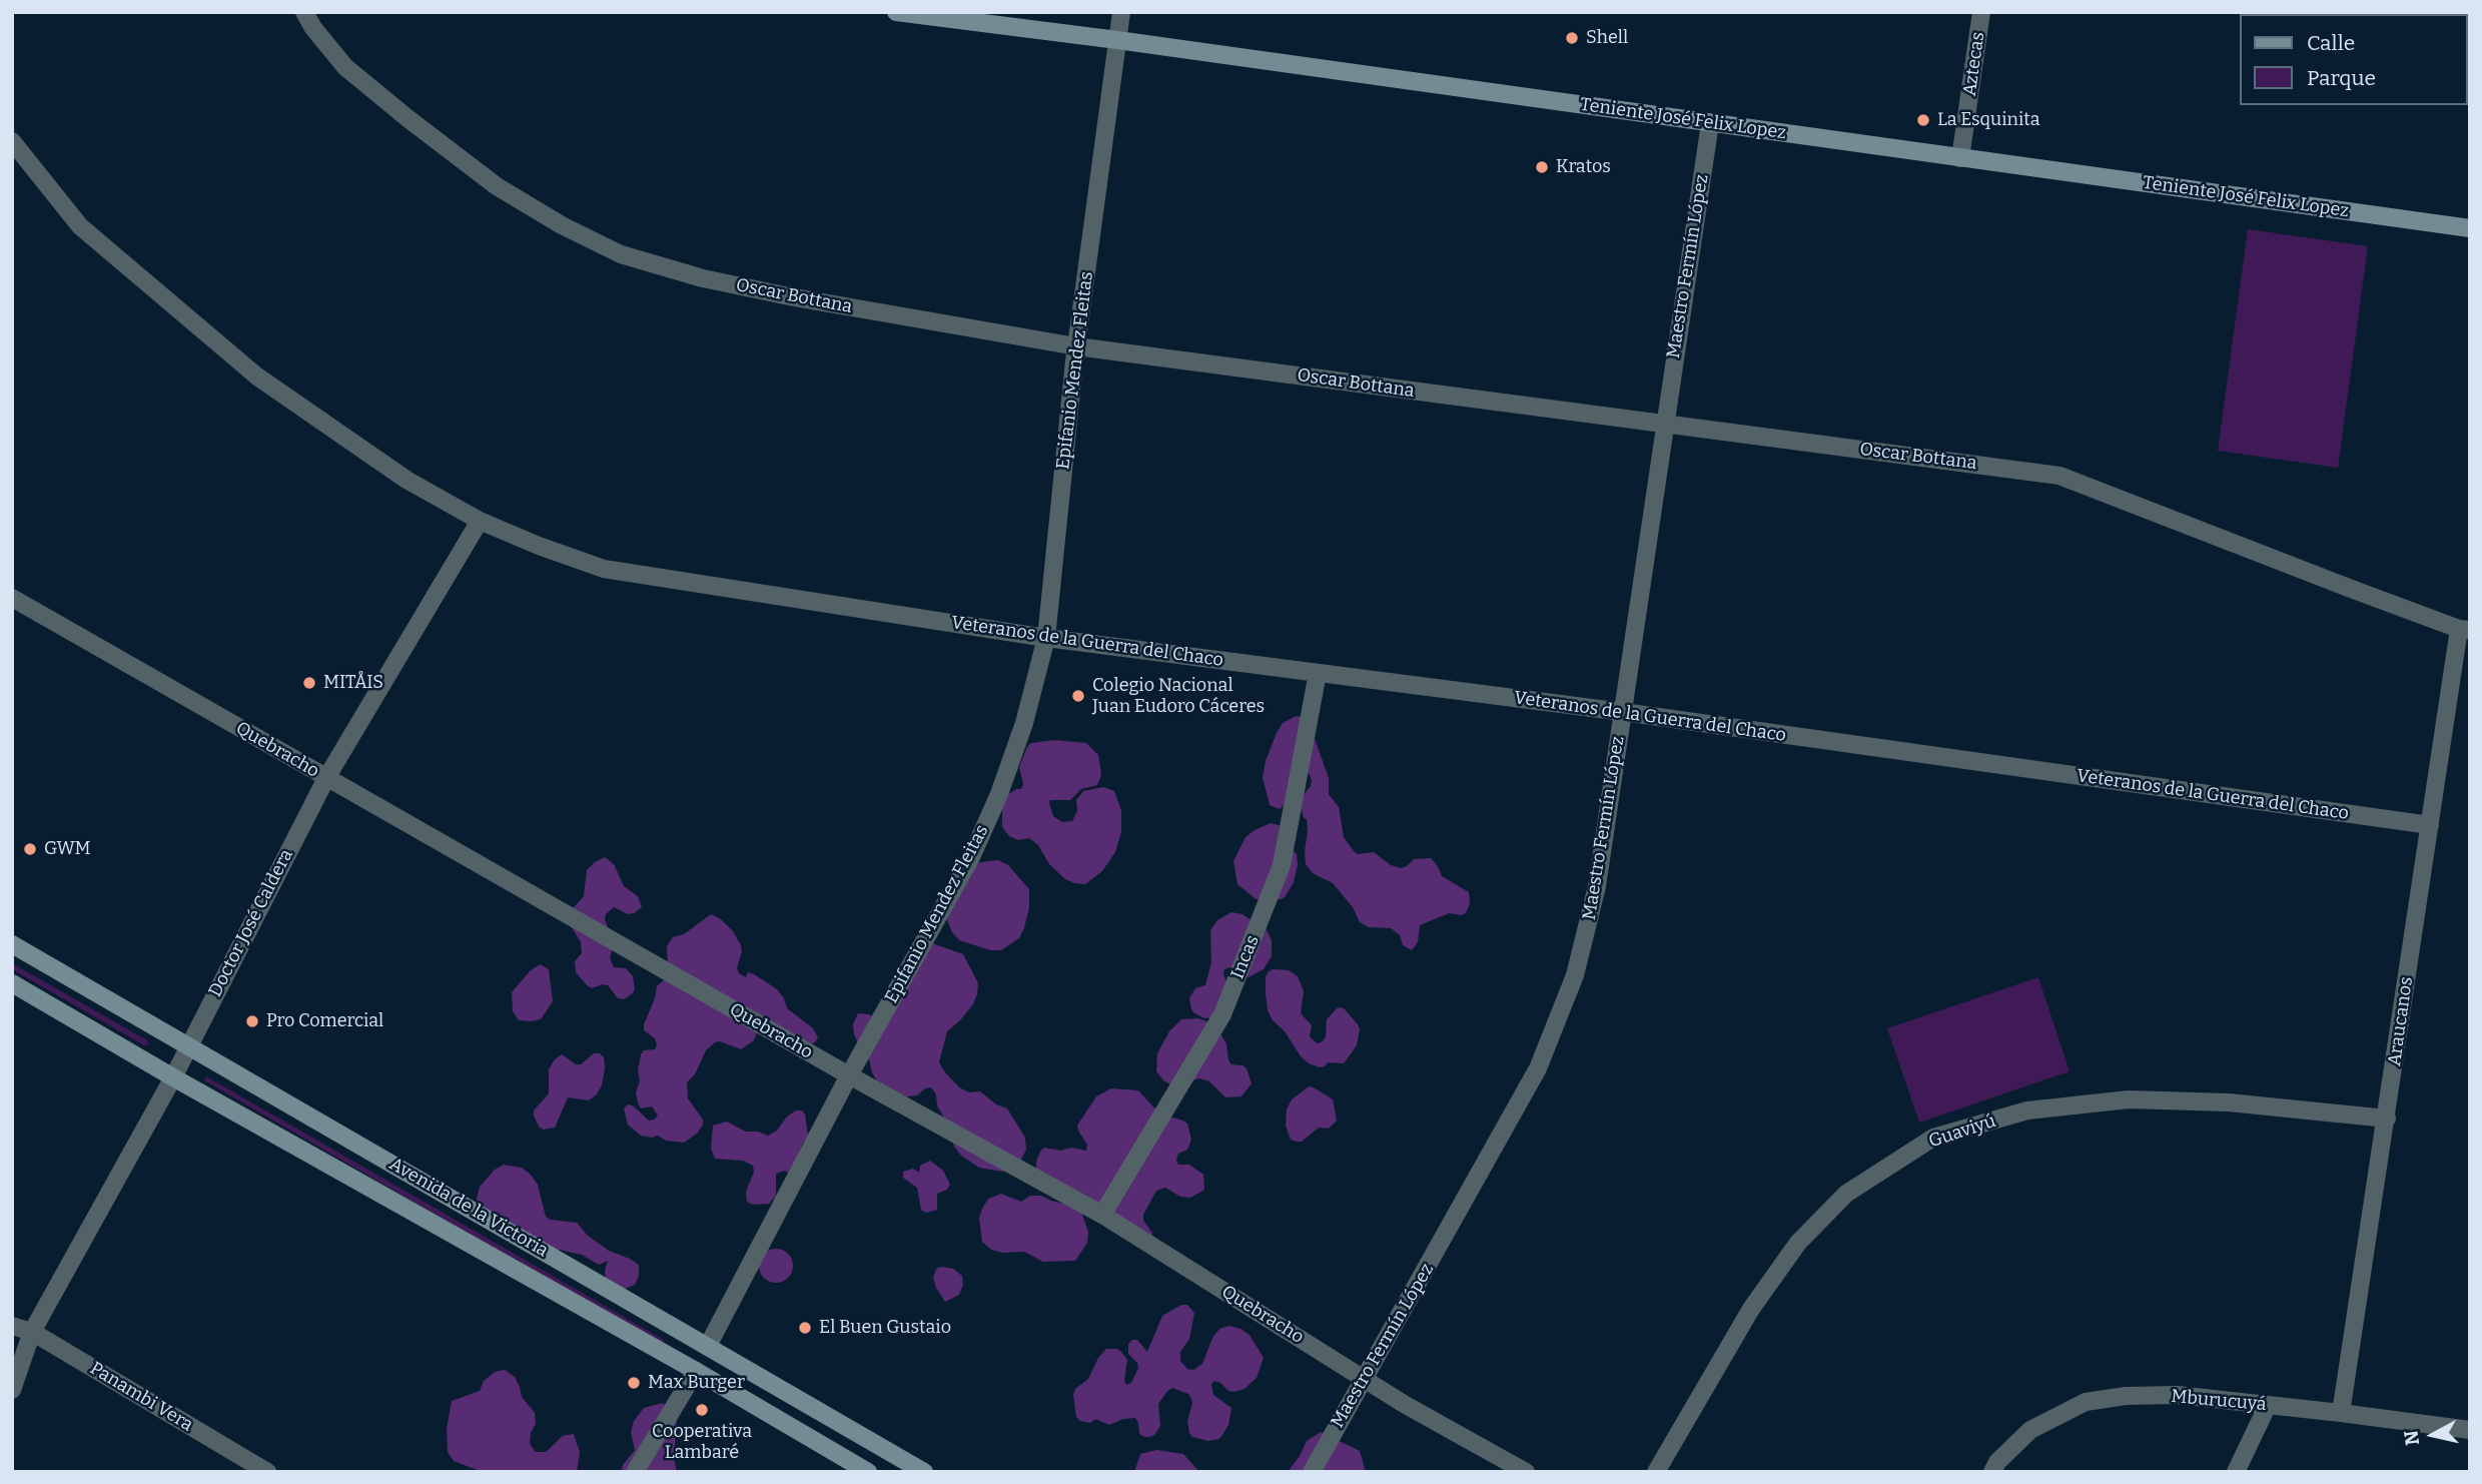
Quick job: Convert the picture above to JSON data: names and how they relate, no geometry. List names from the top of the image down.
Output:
{
  "streets": {
    "main road": ["Teniente José Felix Lopez", "Epifanio Mendez Fleitas", "Avenida de la Victoria"],
    "street": [
      "Aztecas",
      "Maestro Fermín López",
      "Oscar Bottana",
      "Veteranos de la Guerra del Chaco",
      "Quebracho",
      "Doctor José Caldera",
      "Incas",
      "Araucanos",
      "Guaviyú",
      "Panambi Vera",
      "Mburucuyá"
    ]
  },
  "crossings": [
    ["Aztecas", "Teniente José Felix Lopez"],
    ["Teniente José Felix Lopez", "Maestro Fermín López"],
    ["Teniente José Felix Lopez", "Epifanio Mendez Fleitas"],
    ["Maestro Fermín López", "Oscar Bottana"],
    ["Maestro Fermín López", "Veteranos de la Guerra del Chaco"],
    ["Maestro Fermín López", "Quebracho"],
    ["Oscar Bottana", "Epifanio Mendez Fleitas"],
    ["Oscar Bottana", "Araucanos"],
    ["Epifanio Mendez Fleitas", "Veteranos de la Guerra del Chaco"],
    ["Epifanio Mendez Fleitas", "Quebracho"],
    ["Epifanio Mendez Fleitas", "Avenida de la Victoria"],
    ["Veteranos de la Guerra del Chaco", "Doctor José Caldera"],
    ["Veteranos de la Guerra del Chaco", "Incas"],
    ["Veteranos de la Guerra del Chaco", "Araucanos"],
    ["Quebracho", "Doctor José Caldera"],
    ["Quebracho", "Incas"],
    ["Doctor José Caldera", "Avenida de la Victoria"],
    ["Doctor José Caldera", "Panambi Vera"],
    ["Araucanos", "Guaviyú"],
    ["Araucanos", "Mburucuyá"]
  ],
  "places": [
    "Shell",
    "La Esquinita",
    "Kratos",
    "MITÅIS",
    "Colegio Nacional Juan Eudoro Cáceres",
    "GWM",
    "Pro Comercial",
    "El Buen Gustaio",
    "Max Burger",
    "Cooperativa Lambaré"
  ],
  "legend": ["Calle", "Parque"],
  "north": "left"
}
